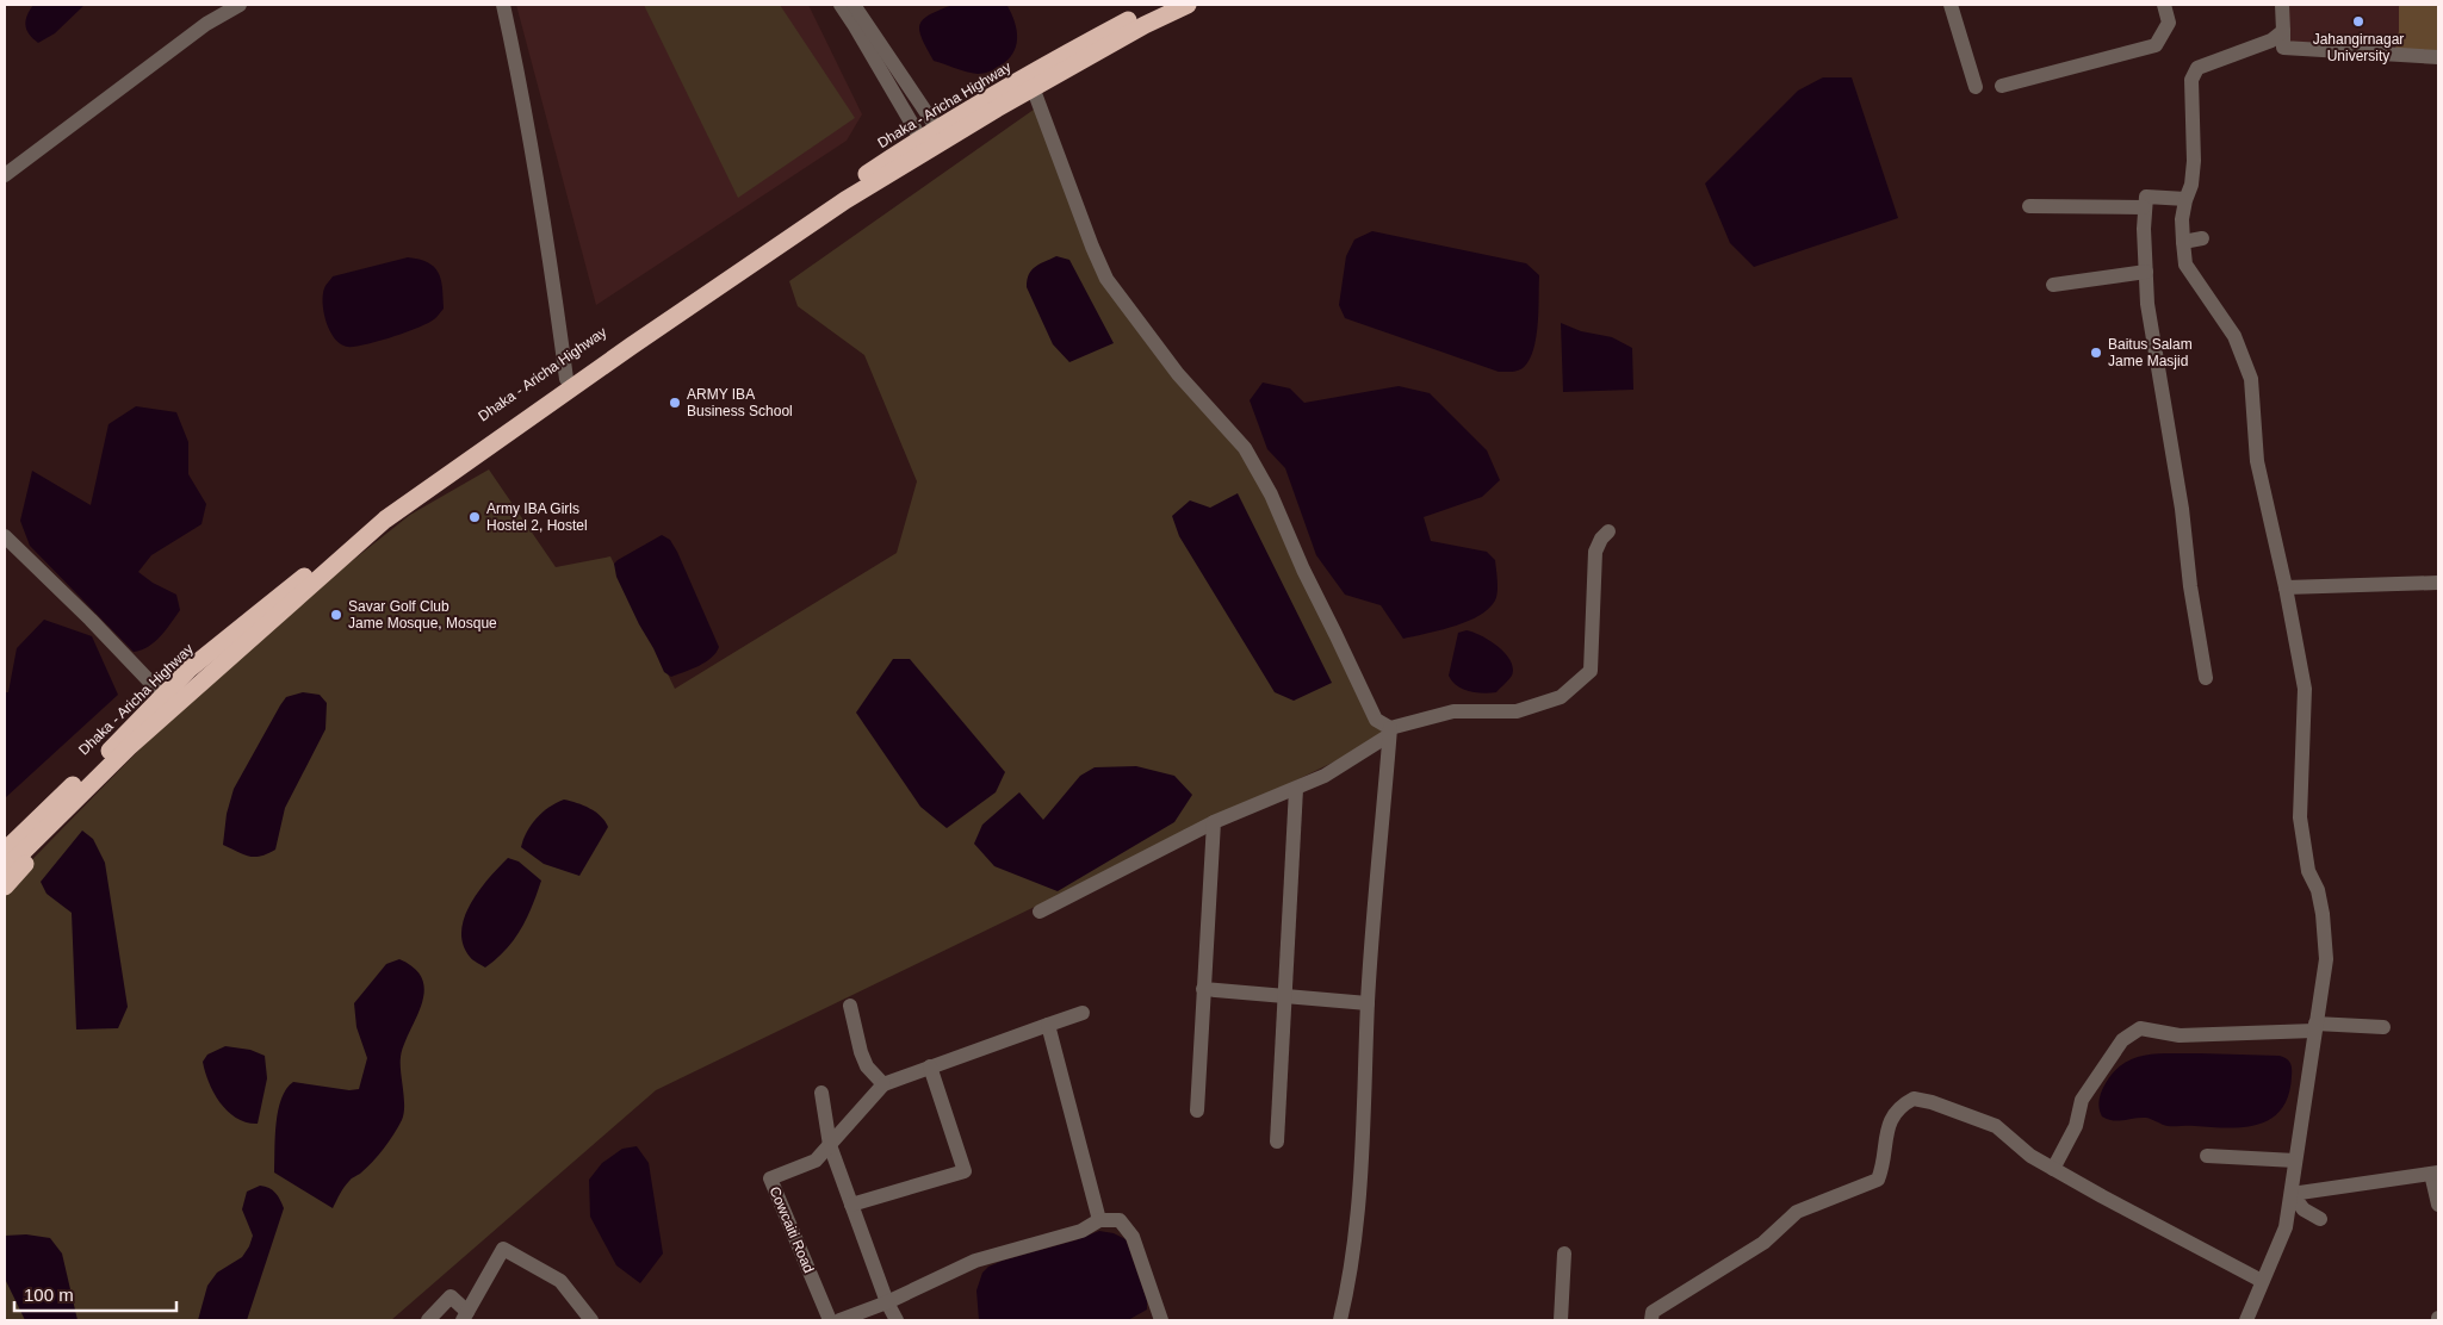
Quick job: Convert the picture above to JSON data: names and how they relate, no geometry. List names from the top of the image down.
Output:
{
  "streets": {
    "highway": ["Dhaka - Aricha Highway"],
    "street": ["Cowcaiti Road"]
  },
  "places": [
    "Jahangirnagar University",
    "Baitus Salam Jame Masjid",
    "ARMY IBA Business School",
    "Army IBA Girls Hostel 2, Hostel",
    "Savar Golf Club Jame Mosque, Mosque"
  ],
  "scale_bar": "100 m"
}
